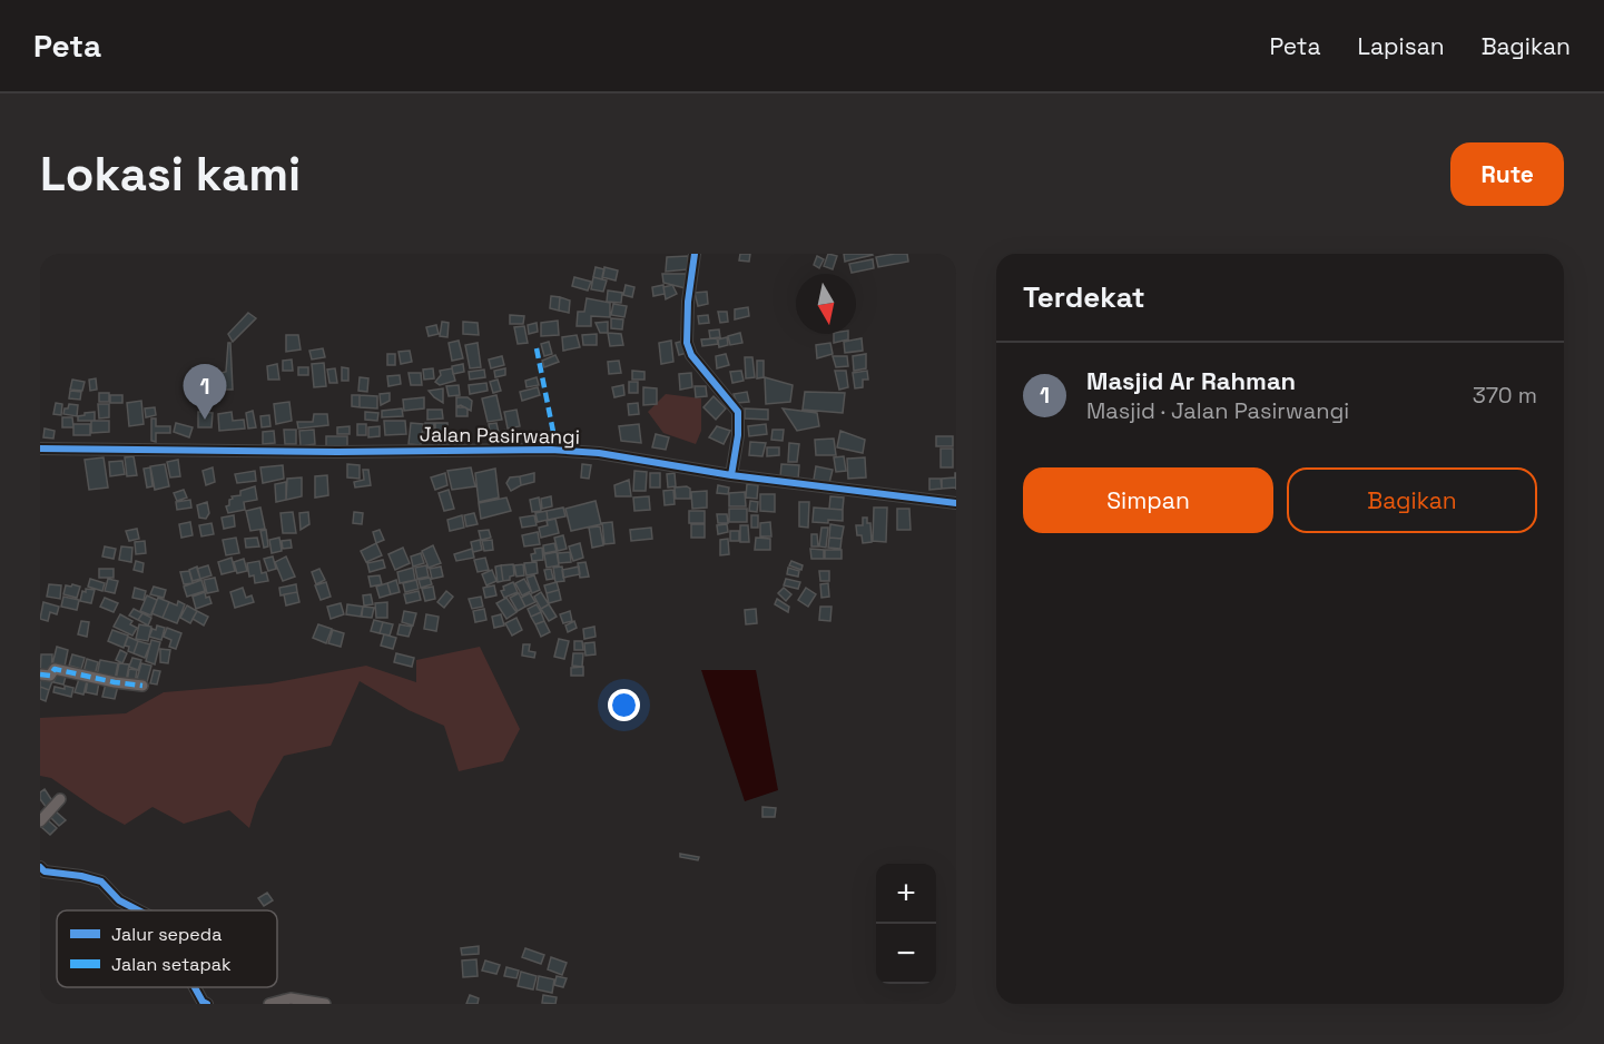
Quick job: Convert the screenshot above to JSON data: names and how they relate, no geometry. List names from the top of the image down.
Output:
{
  "streets": {
    "street": ["Jalan Pasirwangi"]
  },
  "legend": ["Jalur sepeda", "Jalan setapak"],
  "north": "bottom",
  "page": {
    "header": "Peta",
    "nav": ["Peta", "Lapisan", "Bagikan"],
    "buttons": [
      "Rute",
      ["Simpan", "Bagikan"]
    ],
    "title": "Lokasi kami",
    "heading": "Terdekat",
    "list": [
      {
        "mark": "1",
        "name": "Masjid Ar Rahman",
        "note": "Masjid · Jalan Pasirwangi",
        "value": "370 m"
      }
    ],
    "pins": "1",
    "map_buttons": ["+", "−"]
  }
}
